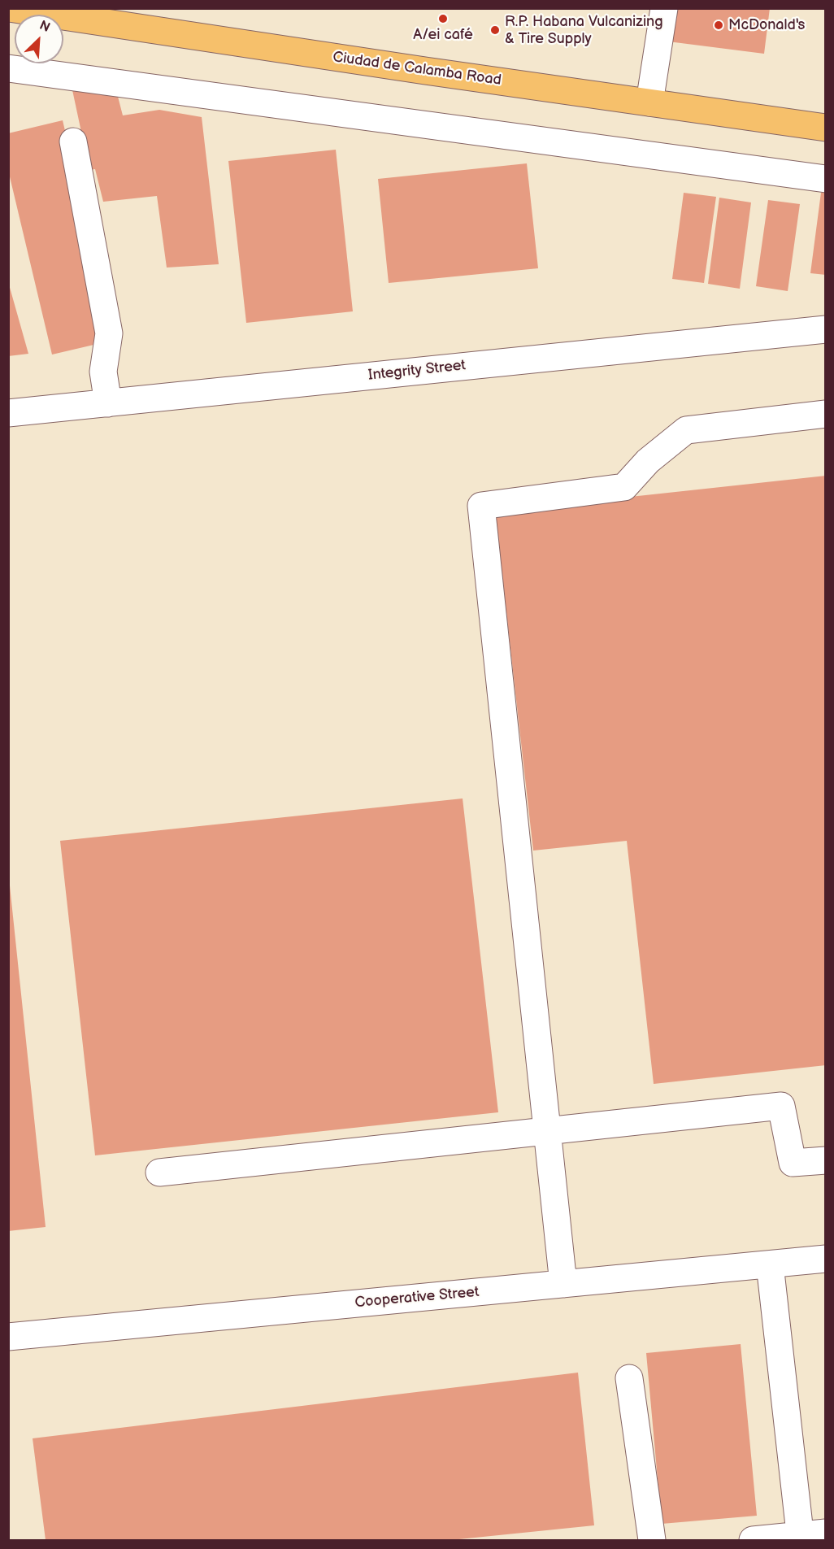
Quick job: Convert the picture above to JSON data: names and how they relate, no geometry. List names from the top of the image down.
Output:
{
  "streets": {
    "main road": ["Ciudad de Calamba Road"],
    "street": ["Integrity Street", "Cooperative Street"]
  },
  "places": ["A/ei café", "McDonald's", "R.P. Habana Vulcanizing & Tire Supply"],
  "north": "top right"
}
